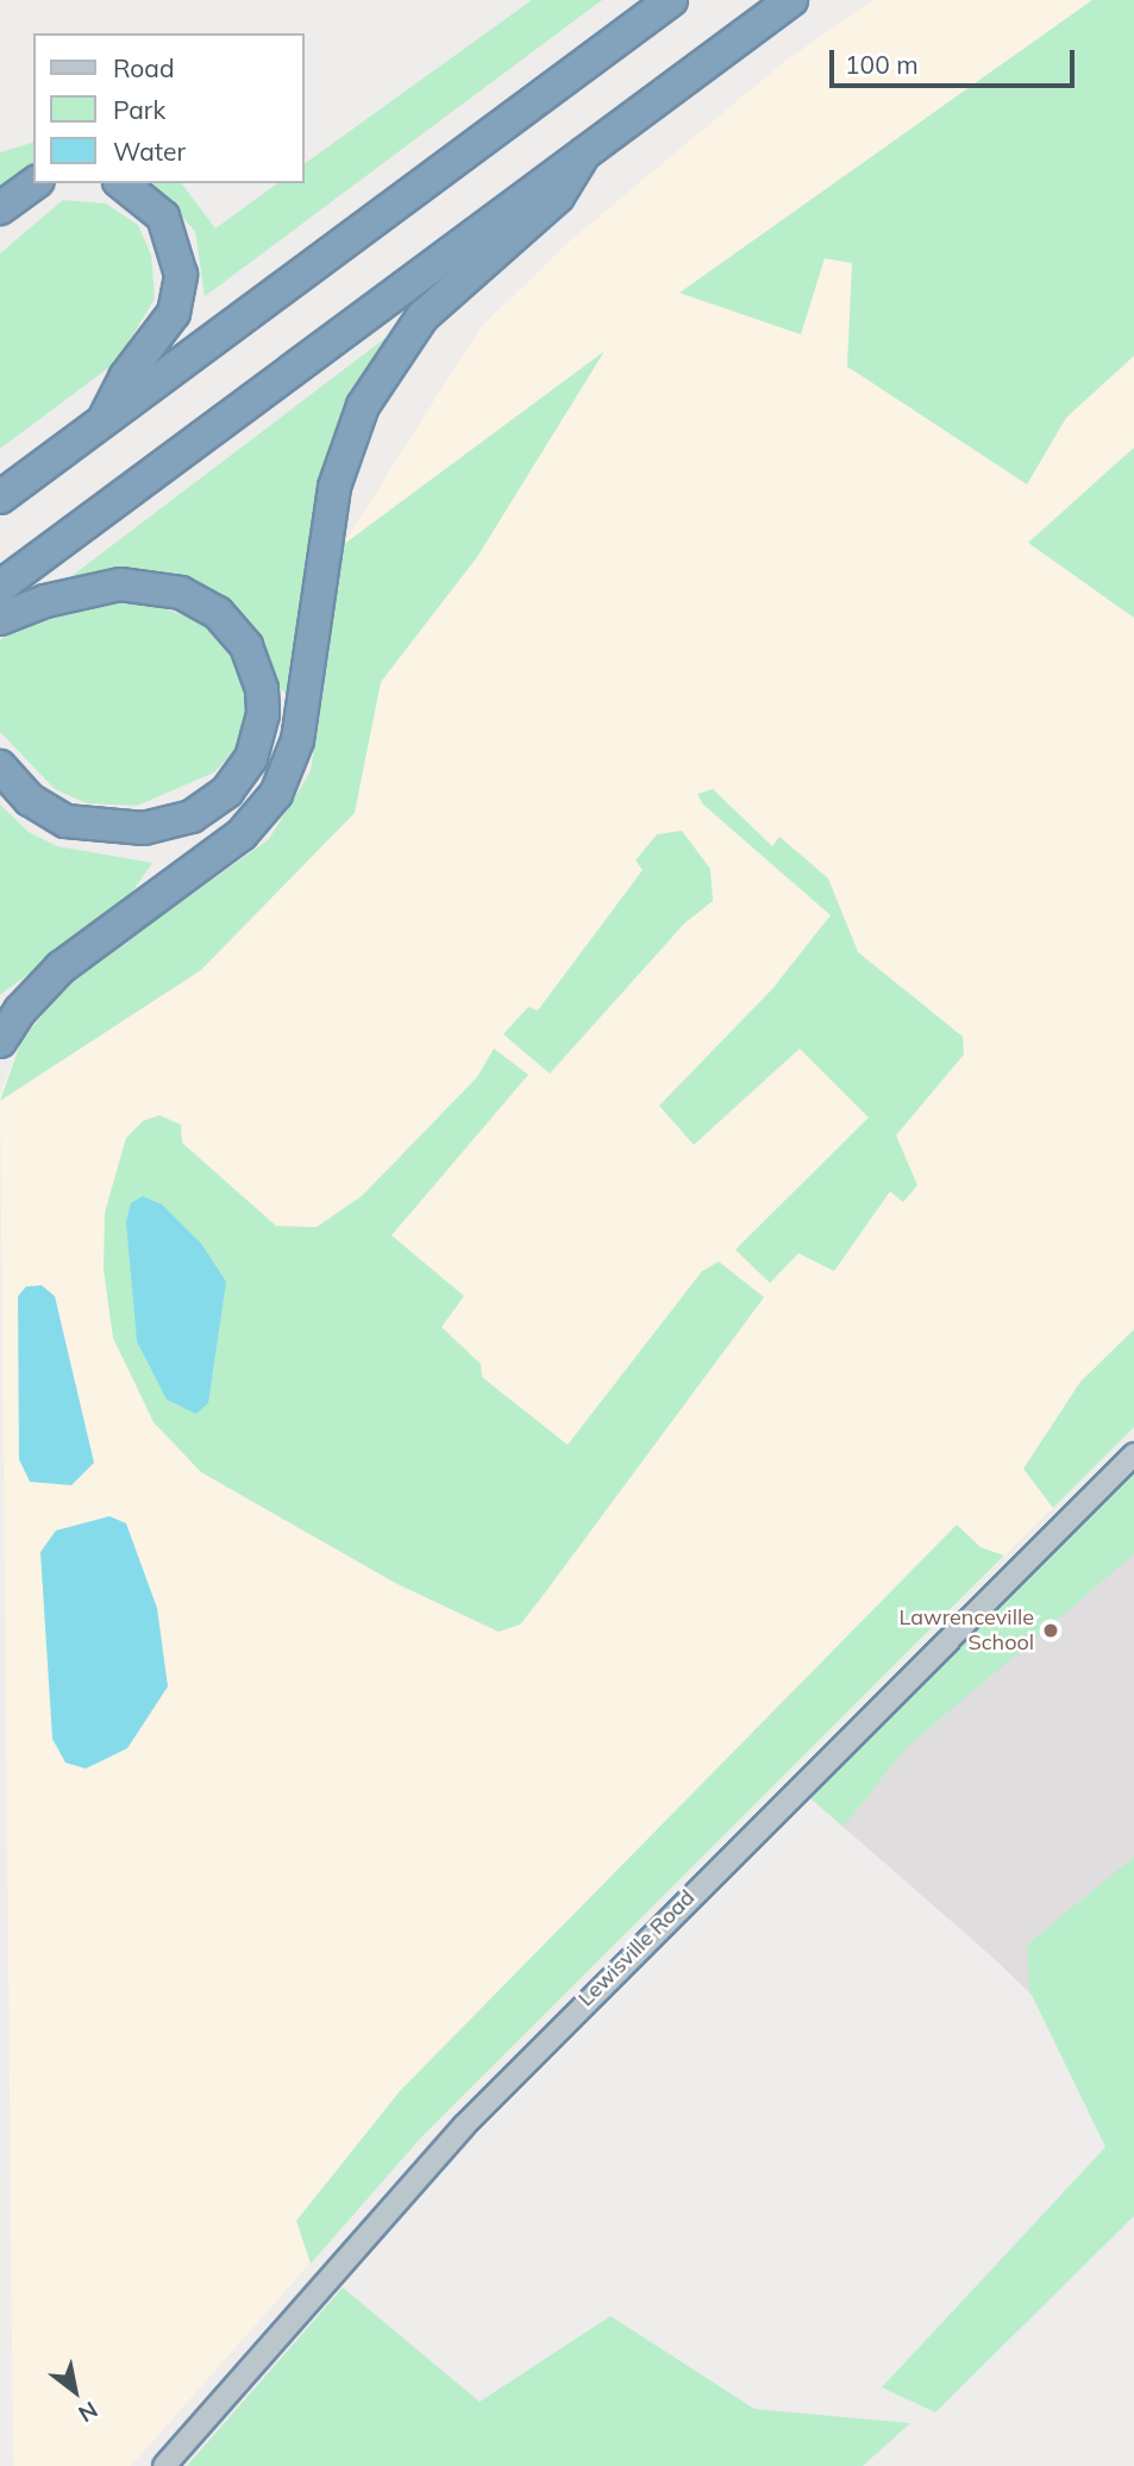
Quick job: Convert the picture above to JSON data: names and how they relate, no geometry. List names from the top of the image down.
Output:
{
  "streets": {
    "street": ["Lewisville Road"]
  },
  "places": ["Lawrenceville School"],
  "legend": ["Road", "Park", "Water"],
  "scale_bar": "100 m",
  "north": "bottom right"
}
